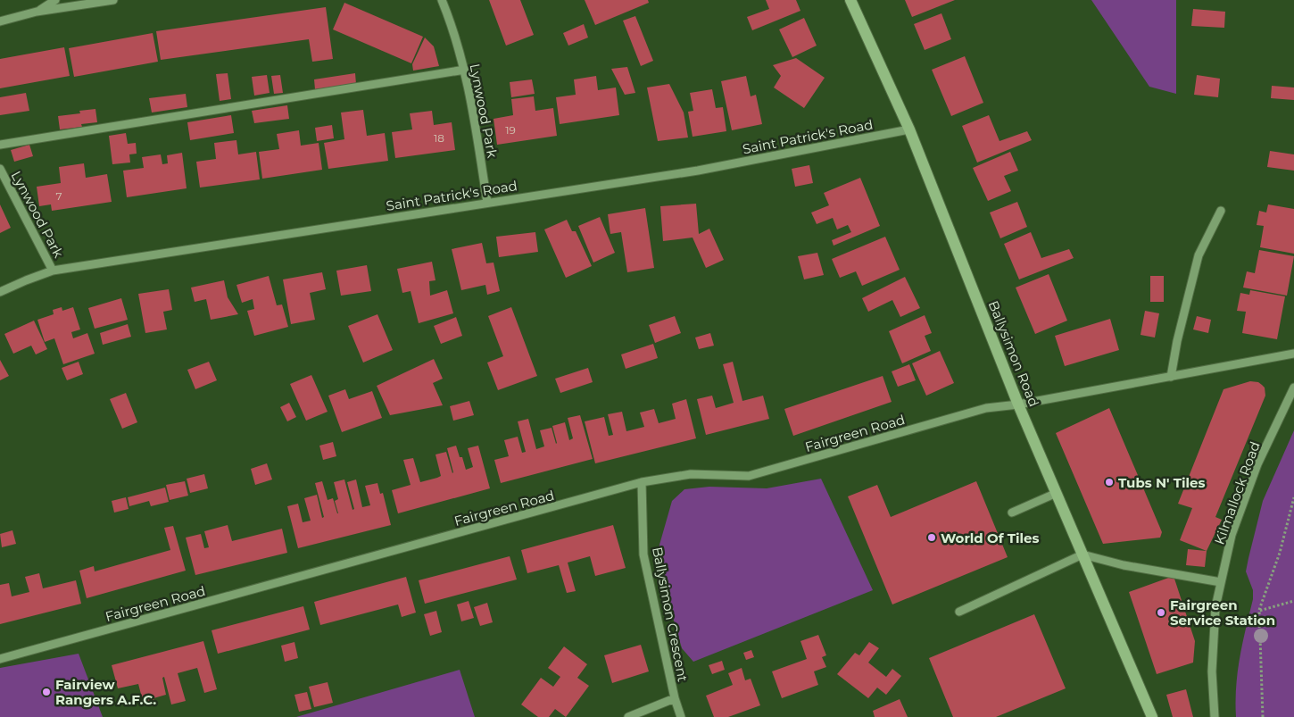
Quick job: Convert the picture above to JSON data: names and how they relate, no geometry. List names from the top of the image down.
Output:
{
  "streets": {
    "main road": ["Ballysimon Road"],
    "street": [
      "Lynwood Park",
      "Saint Patrick's Road",
      "Fairgreen Road",
      "Kilmallock Road",
      "Ballysimon Crescent"
    ]
  },
  "crossings": [
    ["Lynwood Park", "Saint Patrick's Road"],
    ["Saint Patrick's Road", "Ballysimon Road"],
    ["Ballysimon Road", "Fairgreen Road"],
    ["Fairgreen Road", "Ballysimon Crescent"]
  ],
  "places": [
    "Tubs N' Tiles",
    "World Of Tiles",
    "Fairgreen Service Station",
    "Fairview Rangers A.F.C."
  ],
  "house_numbers": ["19", "18", "7"]
}
